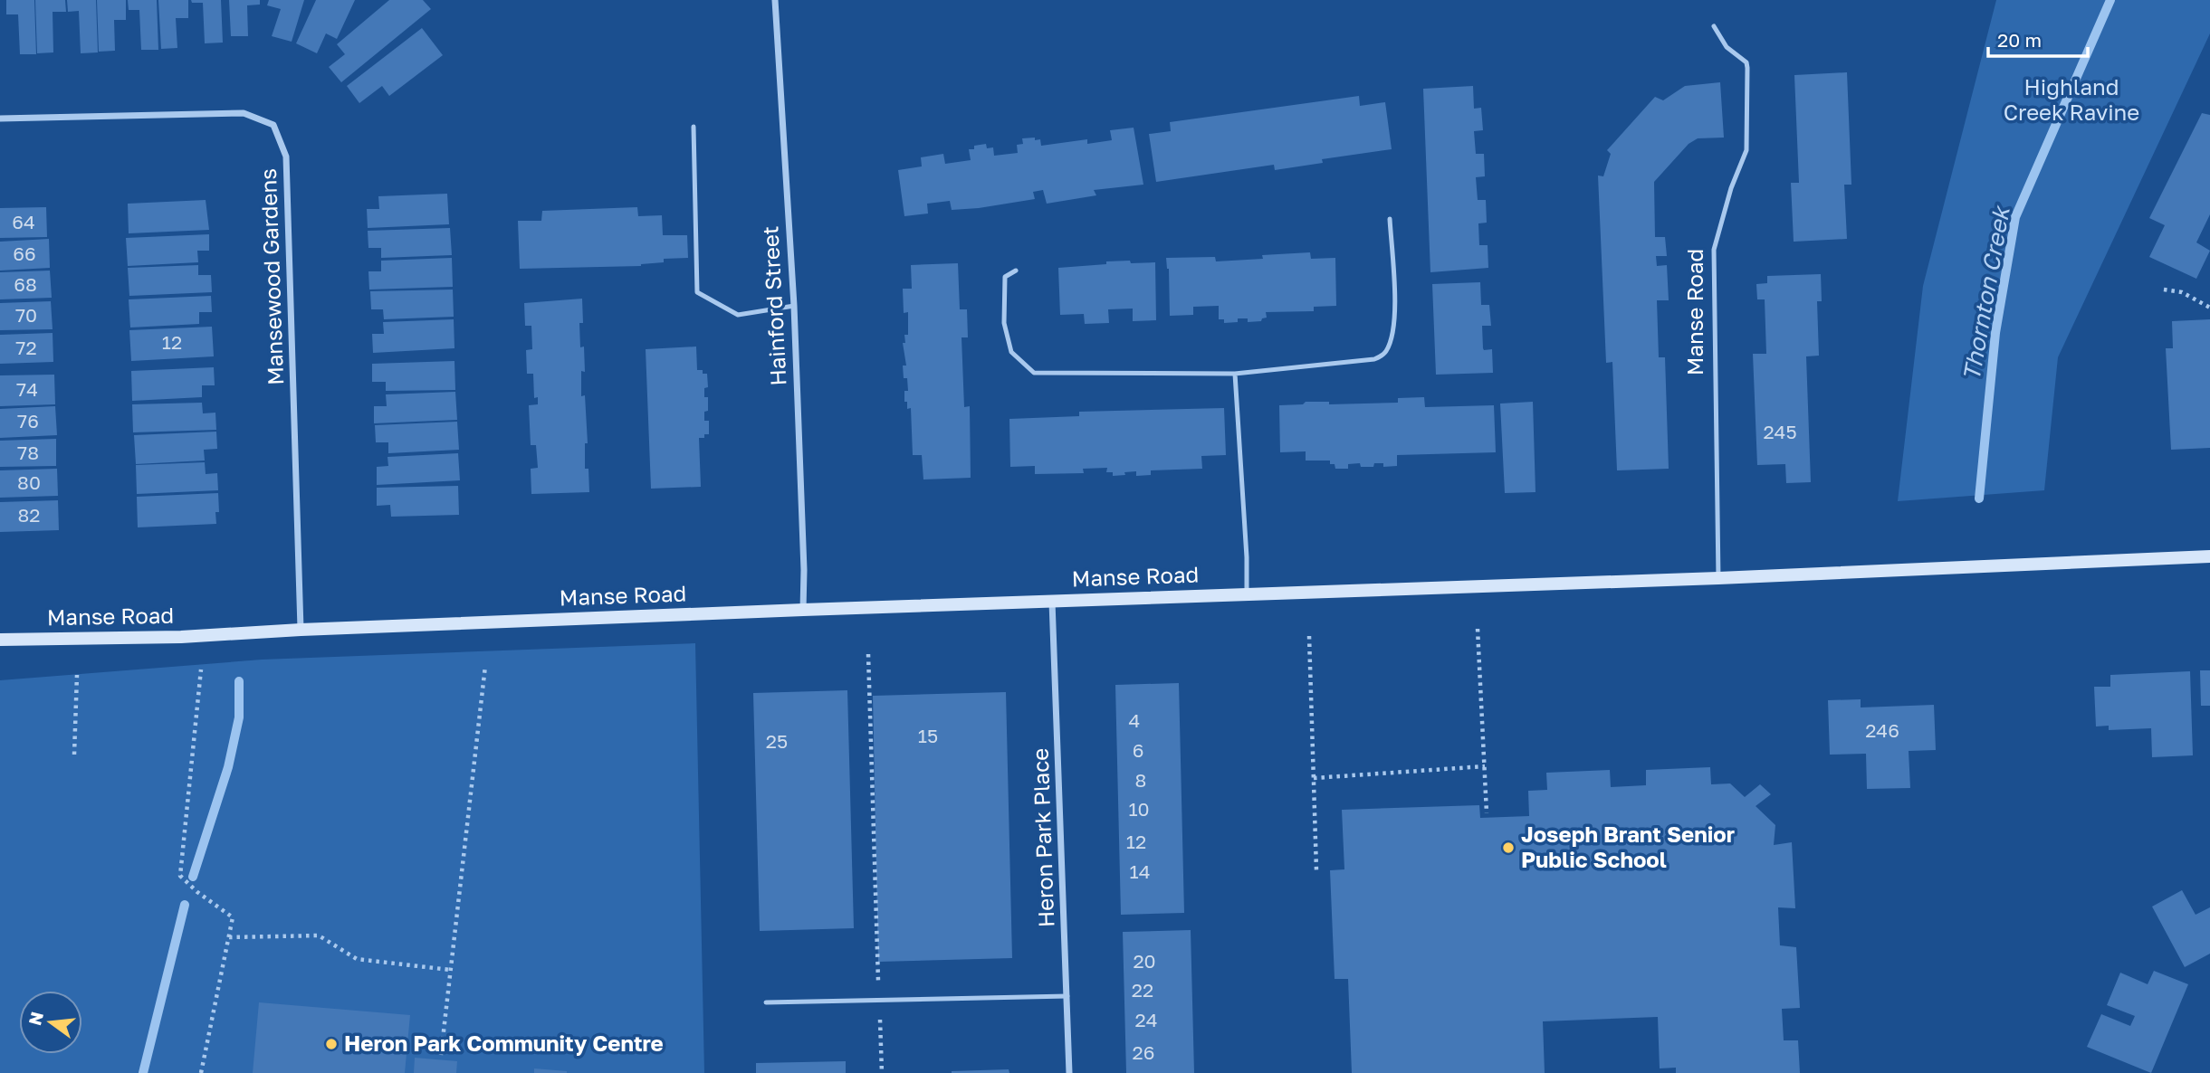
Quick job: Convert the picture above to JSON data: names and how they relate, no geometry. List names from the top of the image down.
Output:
{
  "streets": {
    "street": [
      "Mansewood Gardens",
      "Hainford Street",
      "Manse Road",
      "Heron Park Place"
    ]
  },
  "crossings": [
    ["Mansewood Gardens", "Manse Road"],
    ["Hainford Street", "Manse Road"],
    ["Manse Road", "Heron Park Place"]
  ],
  "water": ["Thornton Creek"],
  "parks": ["Highland Creek Ravine"],
  "places": ["Joseph Brant Senior Public School", "Heron Park Community Centre"],
  "house_numbers": [
    "64",
    "66",
    "68",
    "70",
    "12",
    "72",
    "74",
    "76",
    "245",
    "78",
    "80",
    "82",
    "4",
    "246",
    "15",
    "25",
    "6",
    "8",
    "10",
    "12",
    "14",
    "20",
    "22",
    "24",
    "26"
  ],
  "scale_bar": "20 m",
  "north": "left"
}
